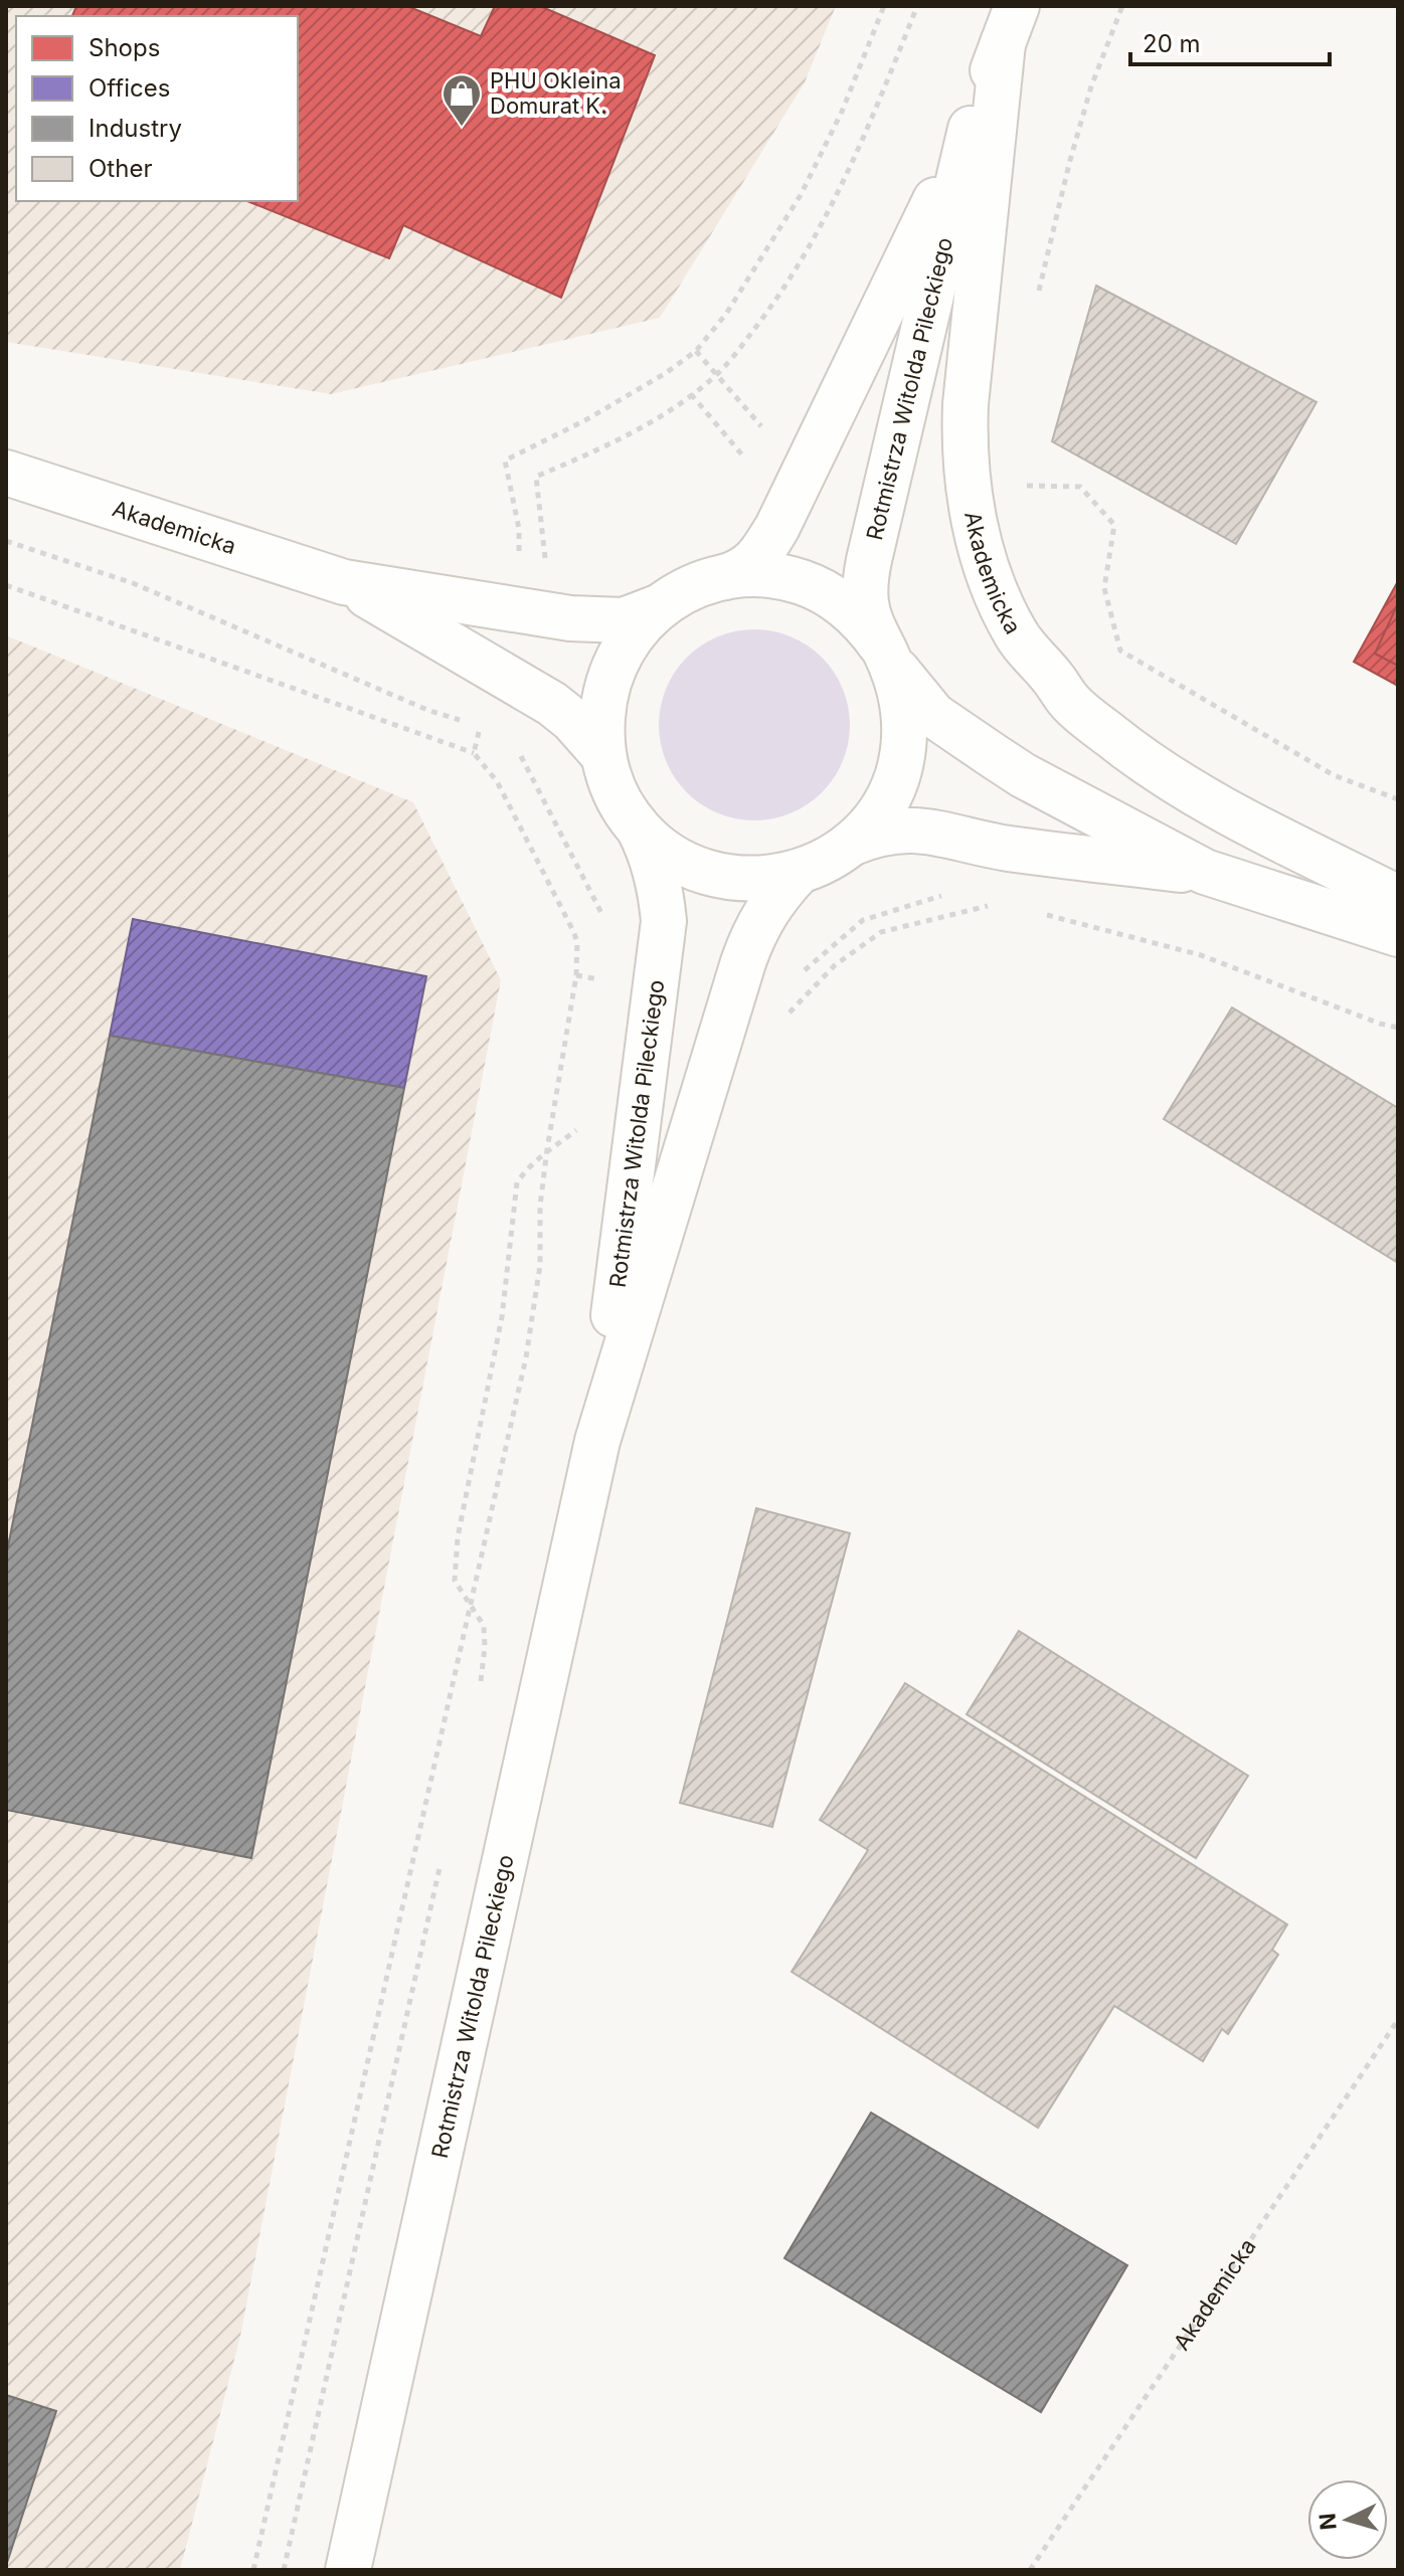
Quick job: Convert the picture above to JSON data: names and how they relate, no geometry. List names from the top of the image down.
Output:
{
  "streets": {
    "street": ["Rotmistrza Witolda Pileckiego", "Akademicka"]
  },
  "crossings": [
    ["Rotmistrza Witolda Pileckiego", "Akademicka"]
  ],
  "places": {
    "shop": ["PHU Okleina Domurat K."]
  },
  "legend": [
    "Shops",
    "Offices",
    "Industry",
    "Other"
  ],
  "scale_bar": "20 m",
  "north": "left"
}
